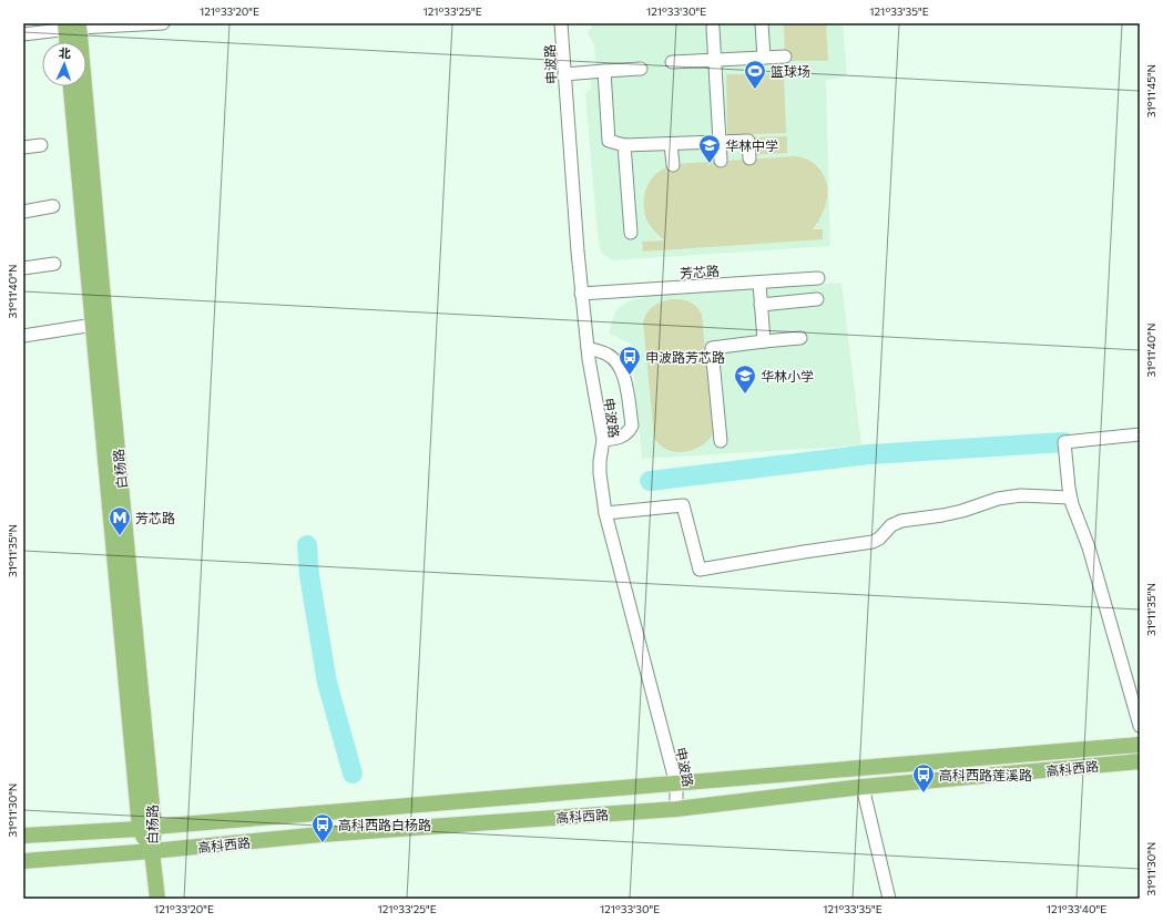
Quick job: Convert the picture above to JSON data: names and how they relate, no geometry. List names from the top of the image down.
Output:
{
  "streets": {
    "main road": ["白杨路", "高科西路"],
    "street": ["申波路", "芳芯路"]
  },
  "crossings": [
    ["申波路", "芳芯路"],
    ["申波路", "高科西路"],
    ["白杨路", "高科西路"]
  ],
  "places": {
    "sports": ["篮球场"],
    "school or university": ["华林中学", "华林小学"],
    "bus stop": ["申波路芳芯路", "高科西路莲溪路", "高科西路白杨路"],
    "metro station": ["芳芯路"]
  },
  "north": "top",
  "coordinates": [
    "121°33'20\"E",
    "121°33'25\"E",
    "121°33'30\"E",
    "121°33'35\"E",
    "31°11'45\"N",
    "31°11'40\"N",
    "31°11'35\"N",
    "31°11'30\"N",
    "121°33'40\"E"
  ]
}
